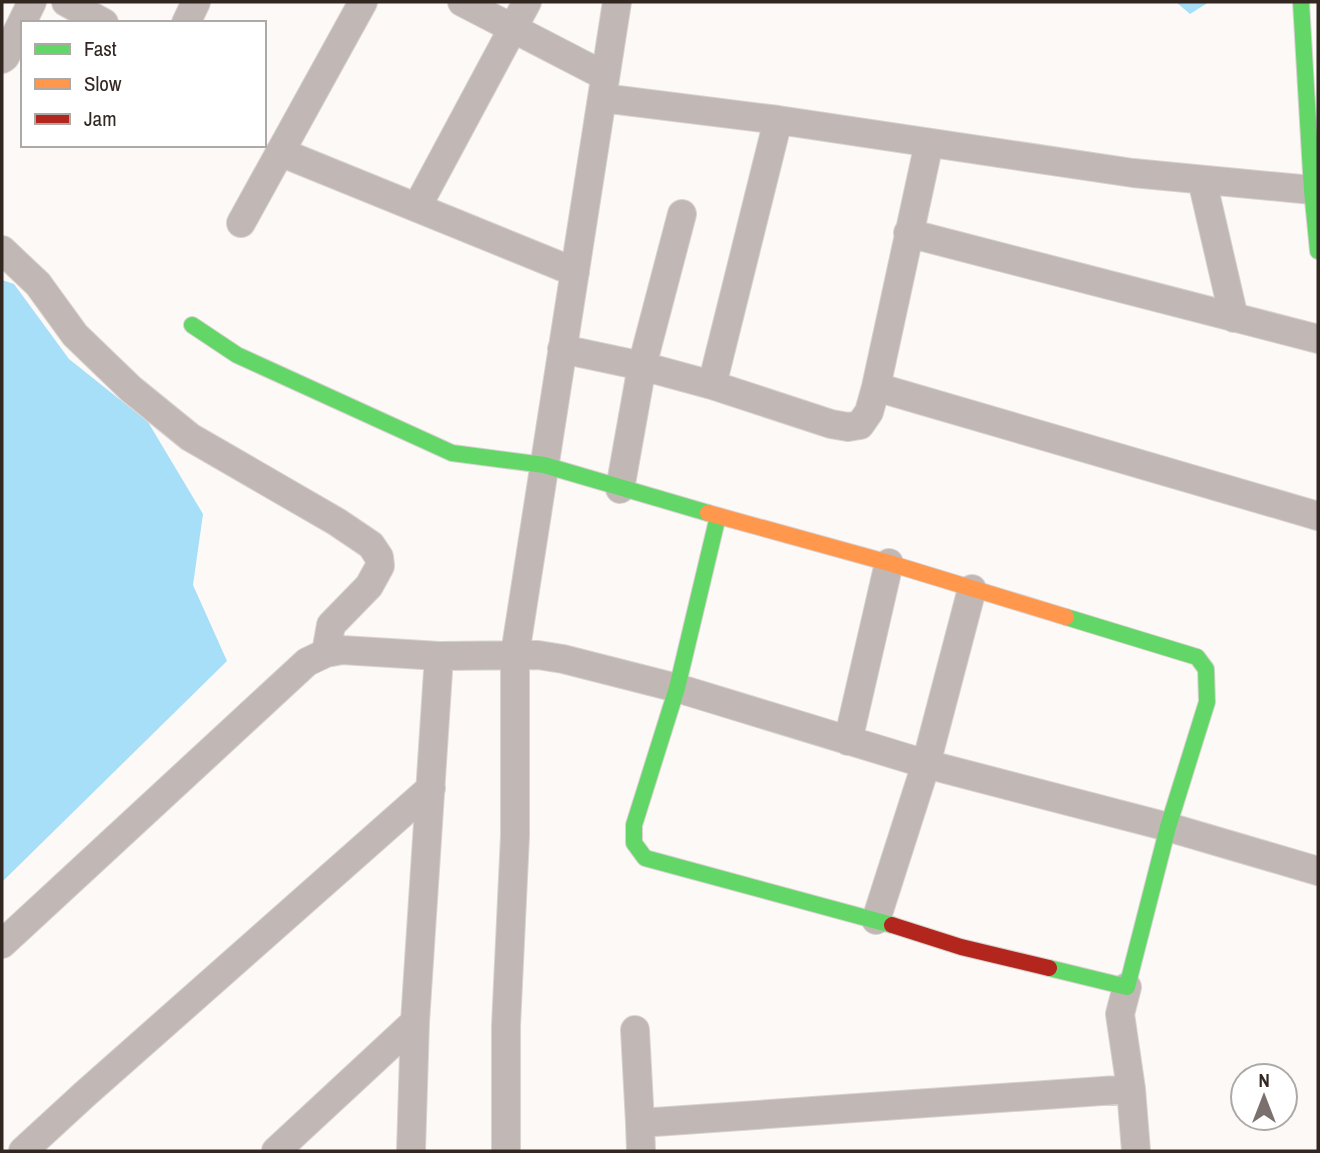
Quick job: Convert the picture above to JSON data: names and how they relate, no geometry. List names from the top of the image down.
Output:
{
  "legend": ["Fast", "Slow", "Jam"],
  "north": "top"
}
